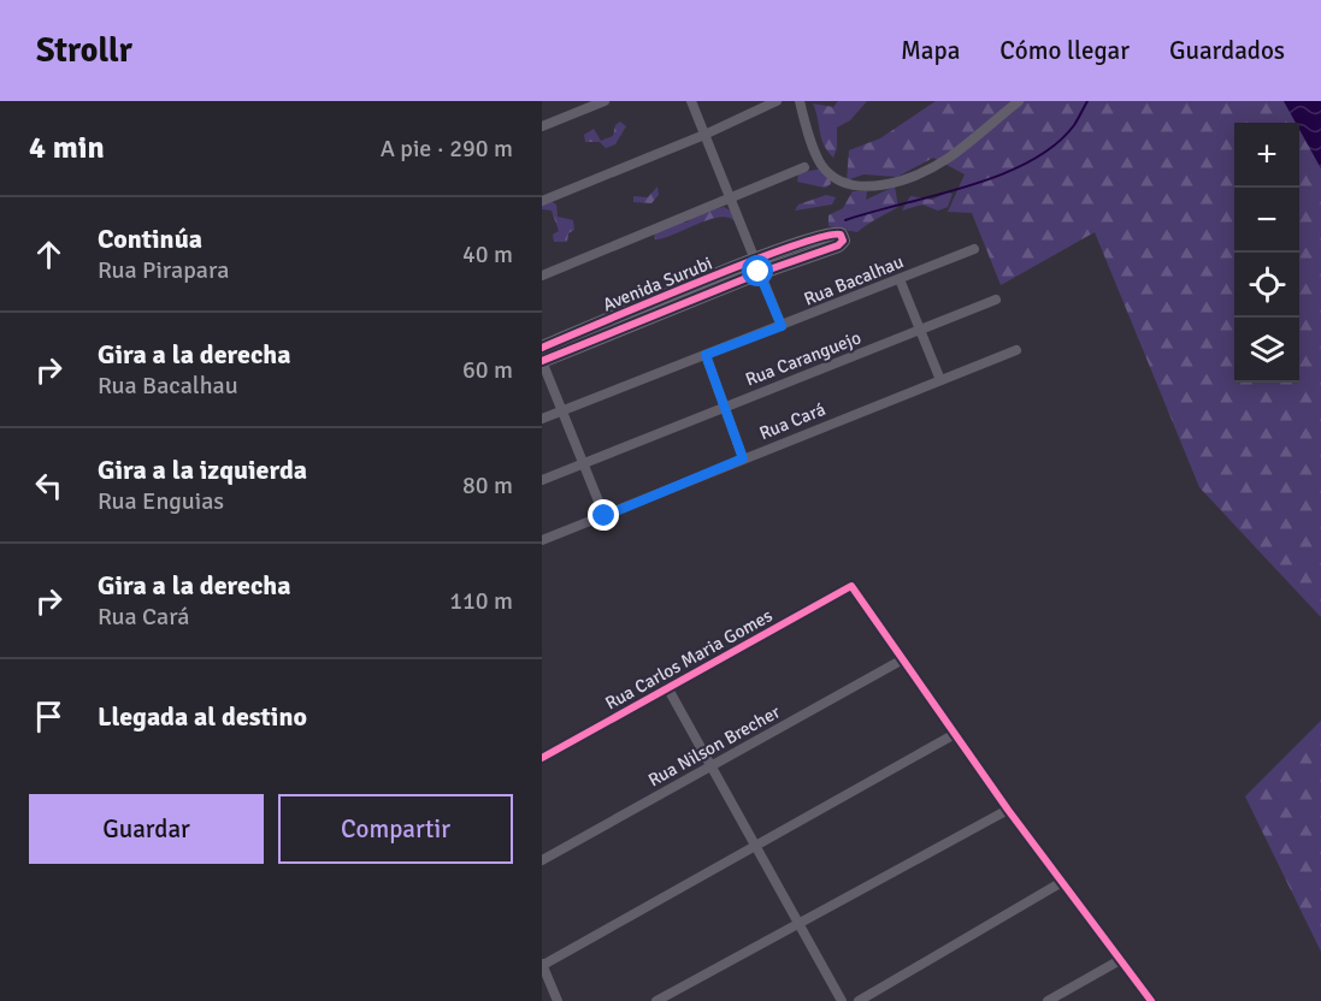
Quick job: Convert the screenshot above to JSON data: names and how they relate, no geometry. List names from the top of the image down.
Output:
{
  "streets": {
    "street": [
      "Rua Bacalhau",
      "Avenida Surubi",
      "Rua Caranguejo",
      "Rua Cará",
      "Rua Carlos Maria Gomes",
      "Rua Nilson Brecher"
    ]
  },
  "crossings": [
    ["Rua Carlos Maria Gomes", "Rua Nilson Brecher"]
  ],
  "page": {
    "header": "Strollr",
    "nav": ["Mapa", "Cómo llegar", "Guardados"],
    "heading": ["4 min", "A pie · 290 m"],
    "map_buttons": ["+", "−"],
    "list": [
      ["Continúa", "Rua Pirapara", "40 m"],
      ["Gira a la derecha", "Rua Bacalhau", "60 m"],
      ["Gira a la izquierda", "Rua Enguias", "80 m"],
      ["Gira a la derecha", "Rua Cará", "110 m"],
      "Llegada al destino"
    ],
    "buttons": ["Guardar", "Compartir"]
  }
}
